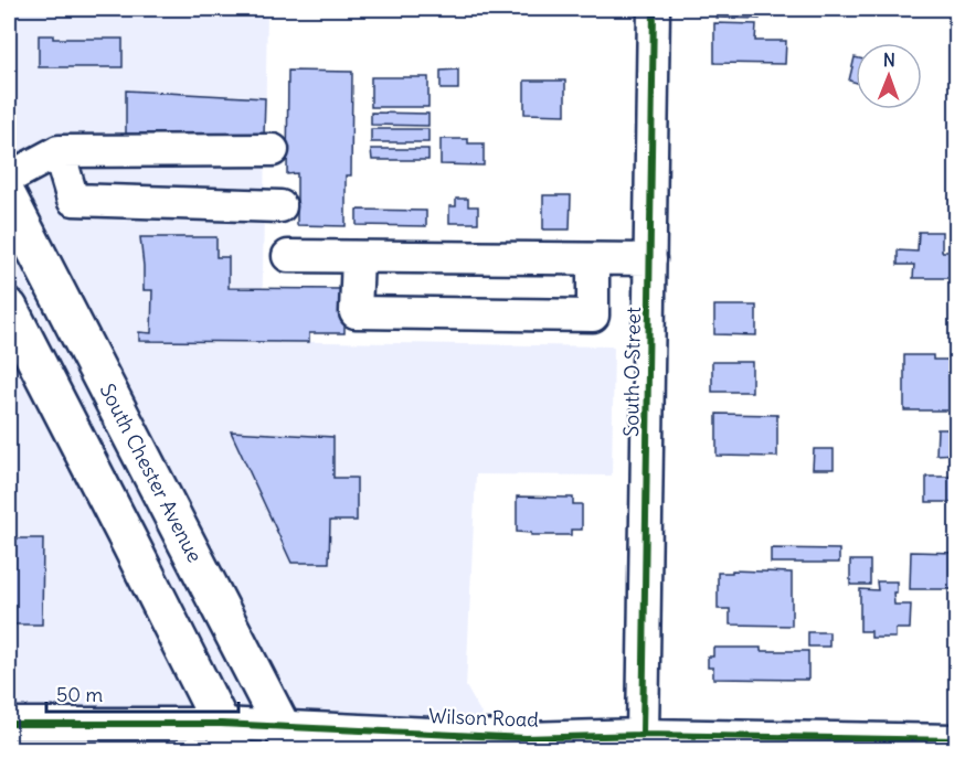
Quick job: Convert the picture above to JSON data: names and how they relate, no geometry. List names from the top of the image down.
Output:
{
  "streets": {
    "main road": ["South Chester Avenue"],
    "street": ["South O Street", "Wilson Road"]
  },
  "crossings": [
    ["South O Street", "Wilson Road"],
    ["South Chester Avenue", "Wilson Road"]
  ],
  "scale_bar": "50 m",
  "north": "top"
}
